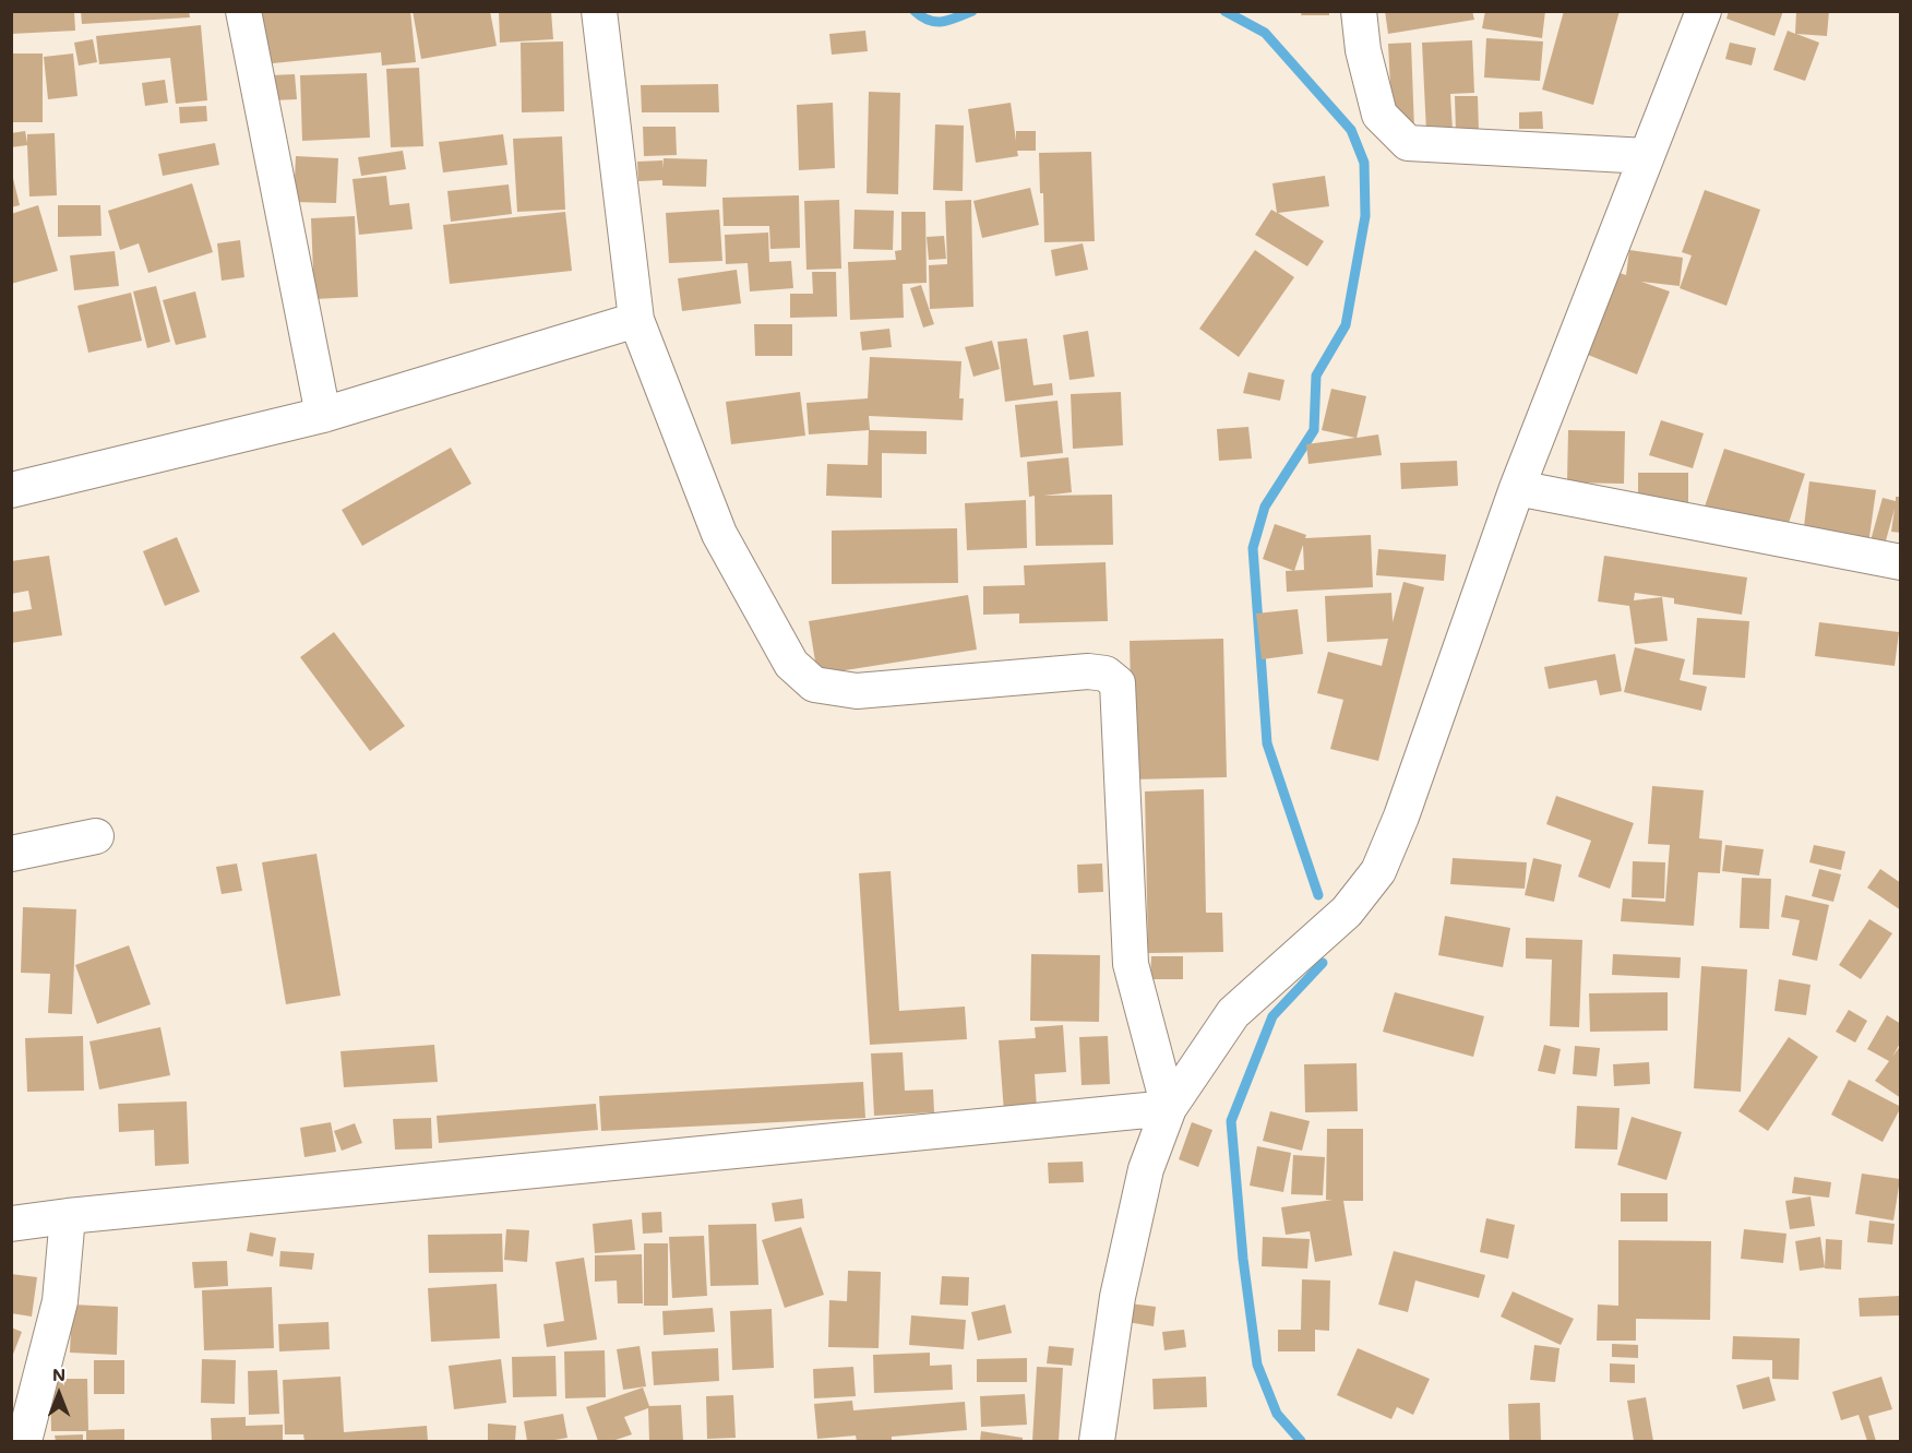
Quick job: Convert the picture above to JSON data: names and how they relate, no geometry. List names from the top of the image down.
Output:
{
  "north": "top"
}
